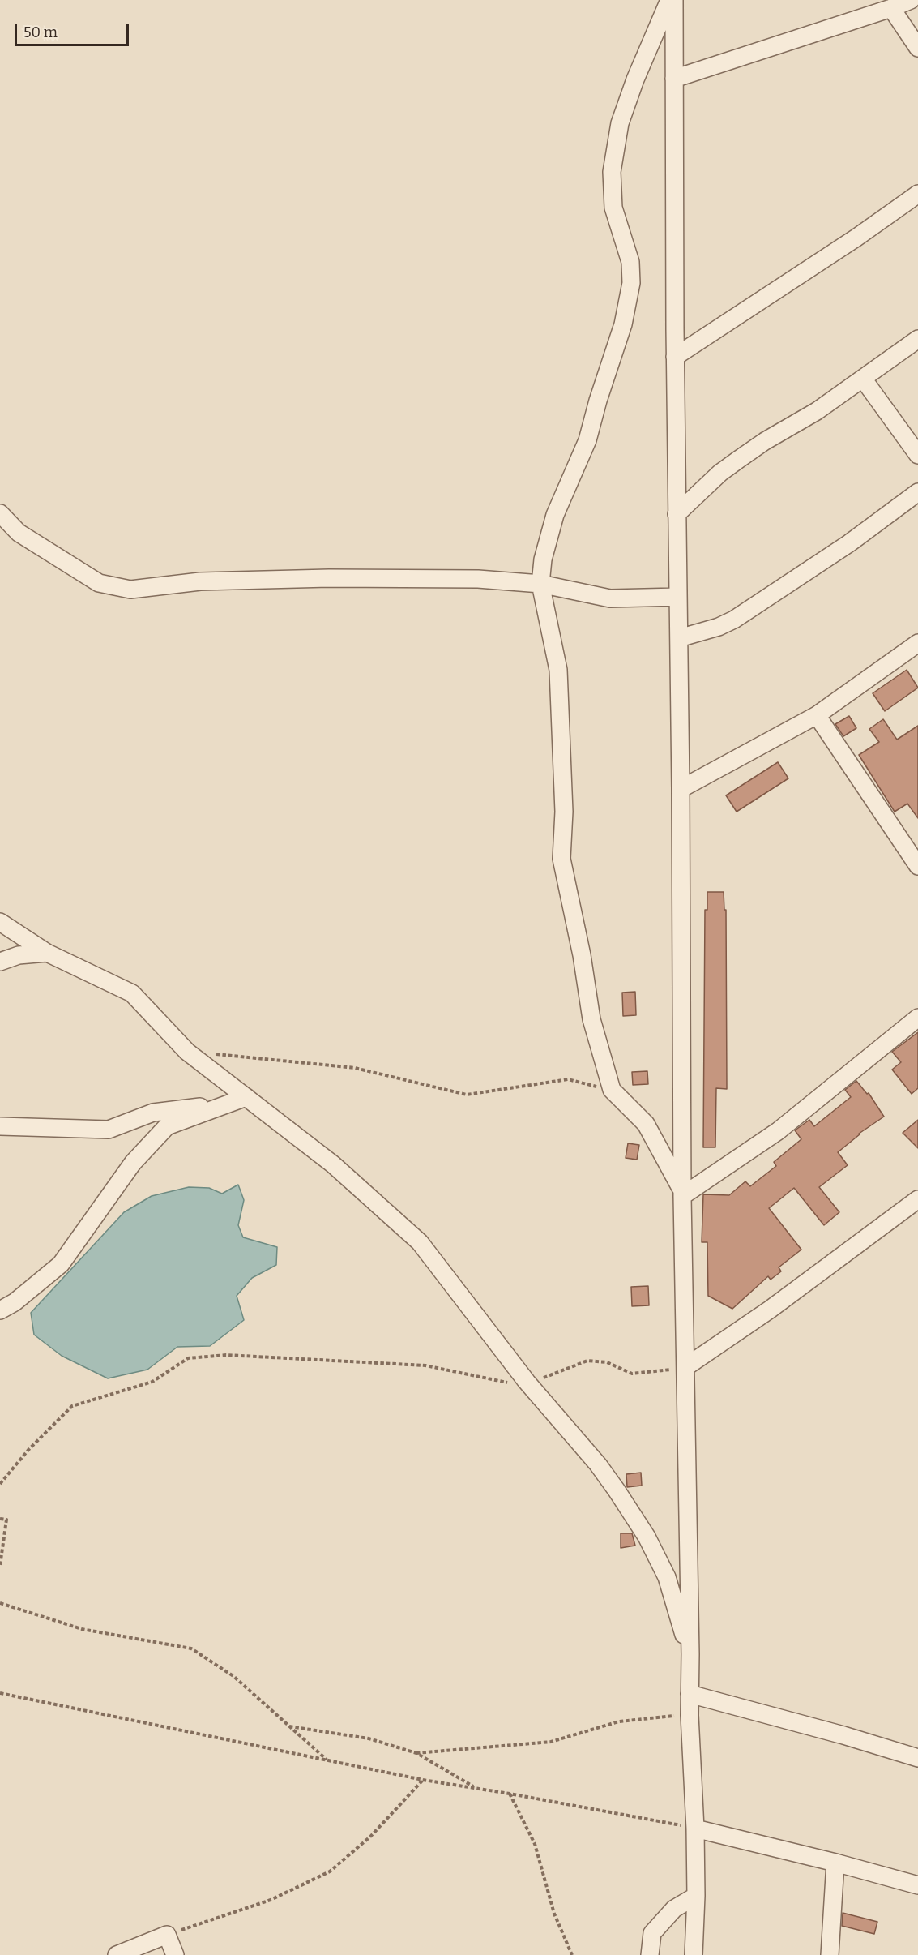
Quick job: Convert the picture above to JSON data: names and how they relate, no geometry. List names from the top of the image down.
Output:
{
  "scale_bar": "50 m"
}
